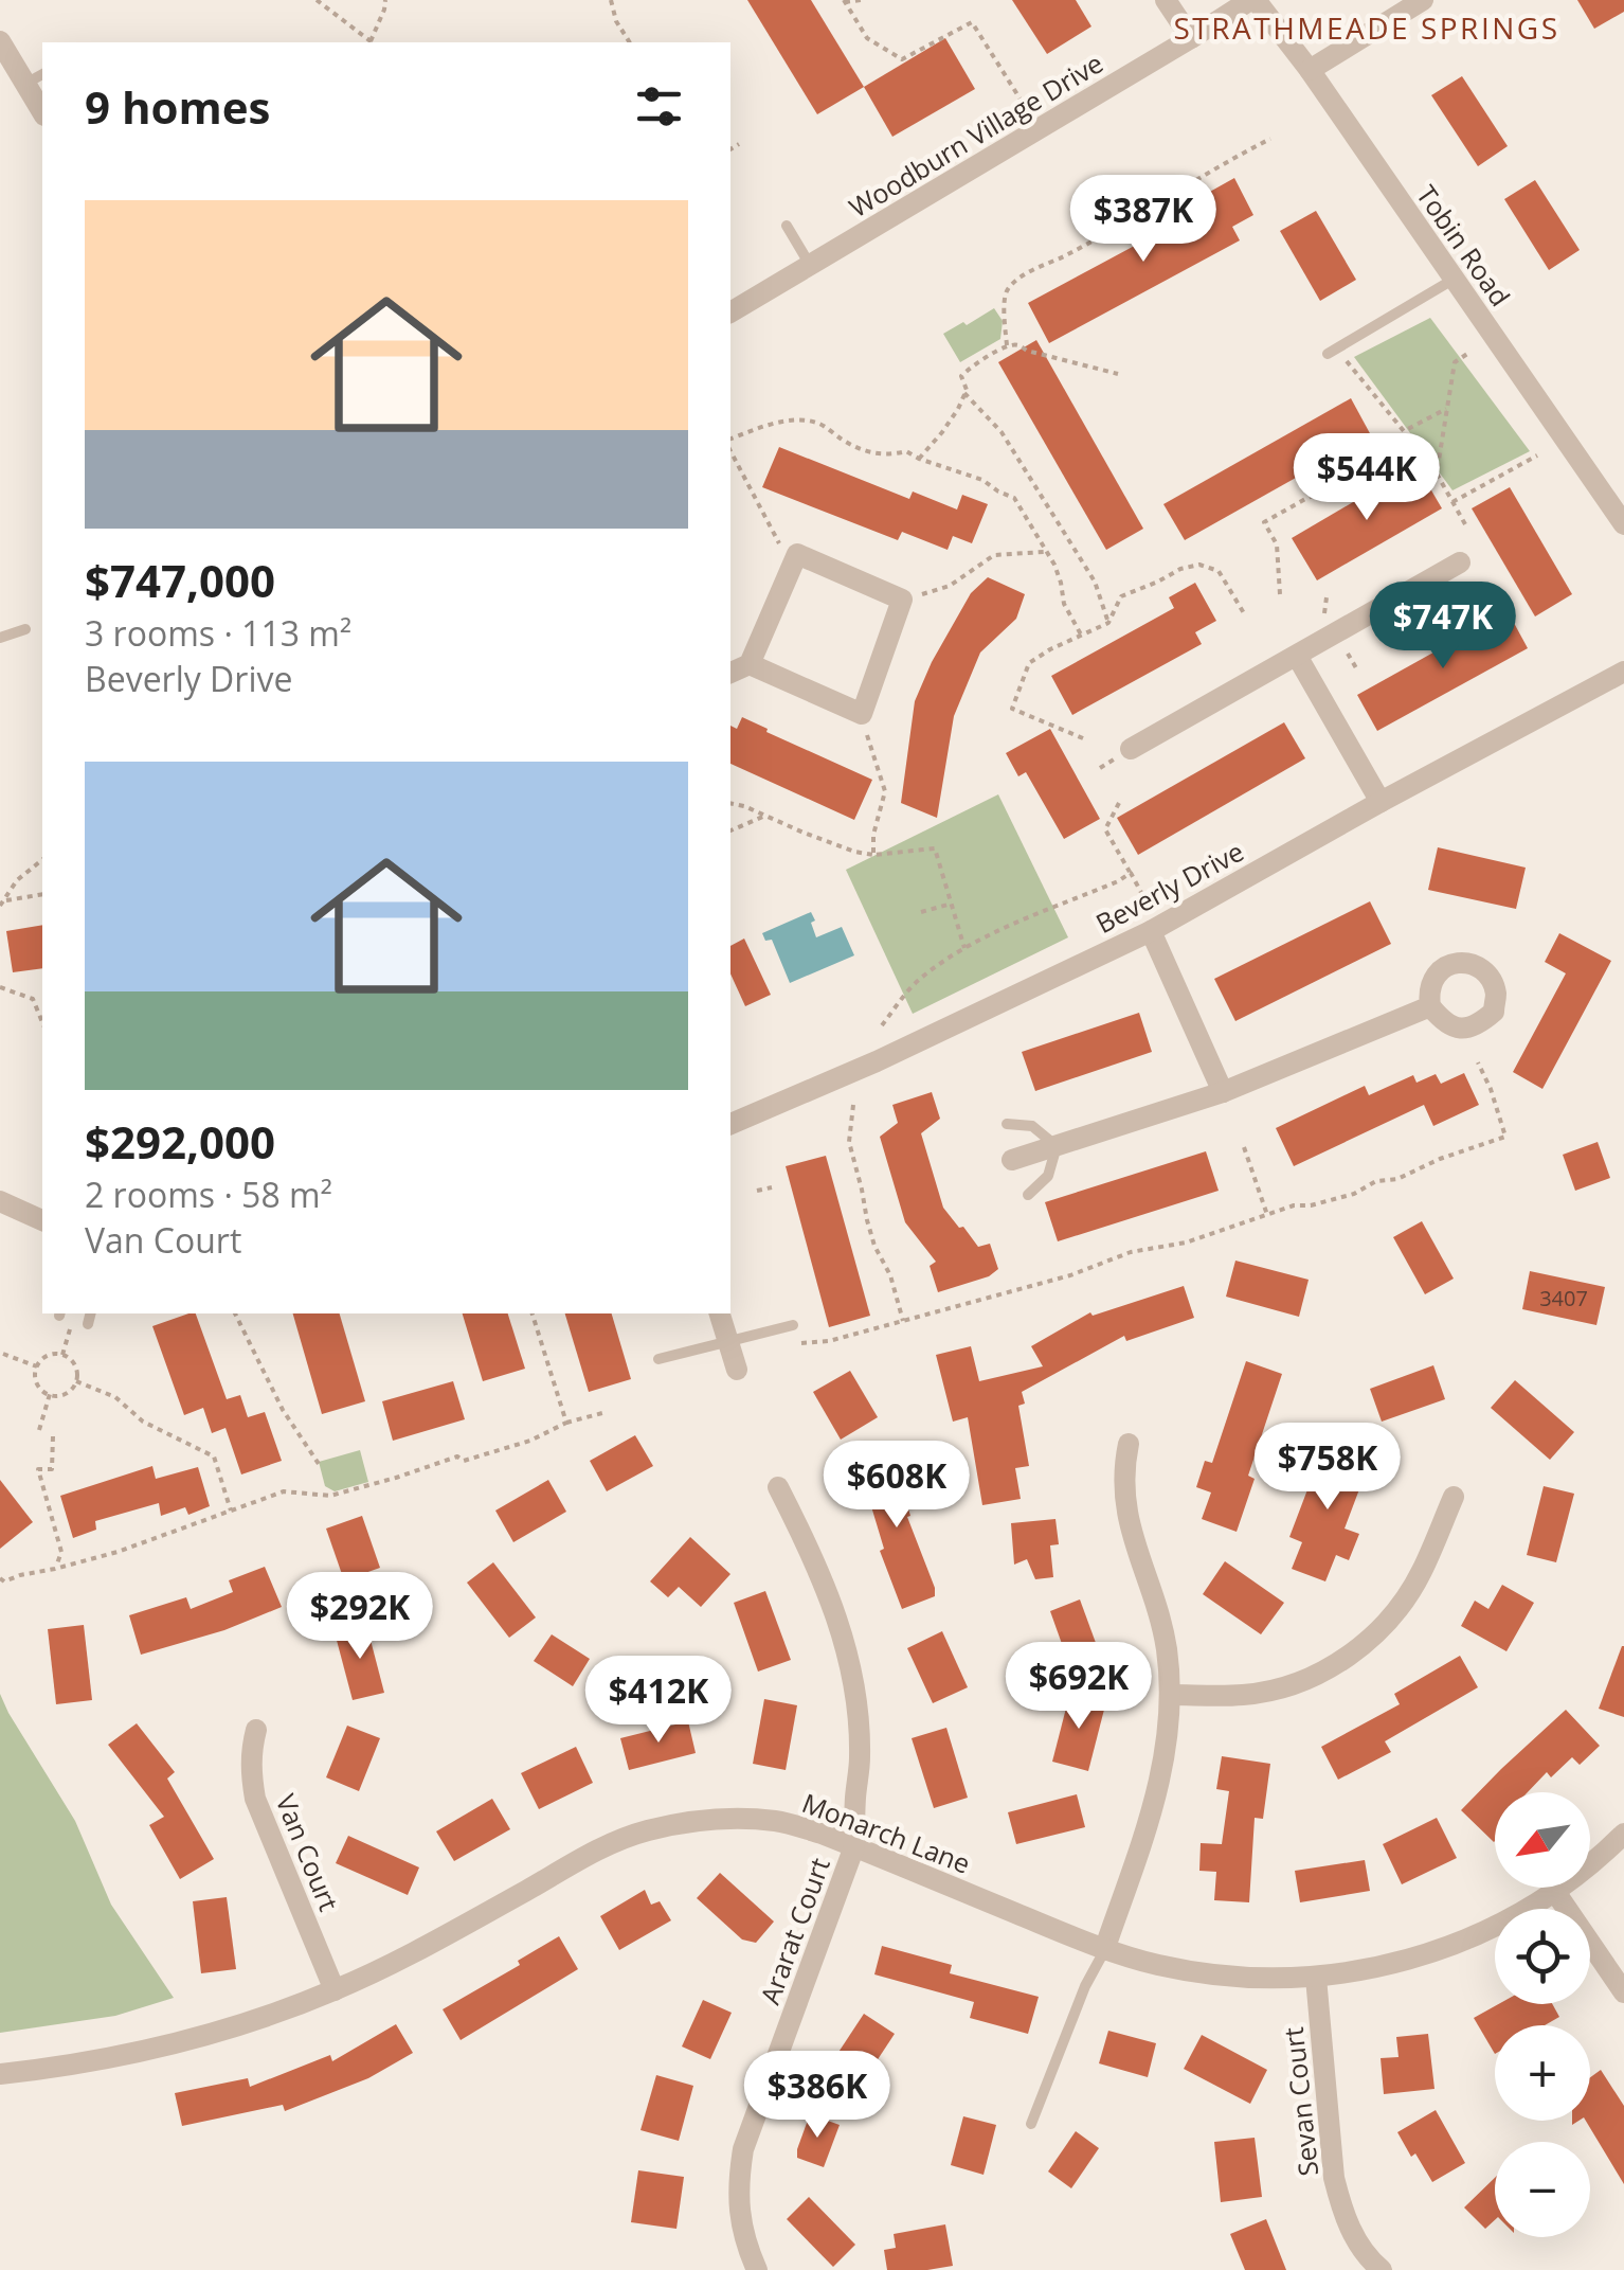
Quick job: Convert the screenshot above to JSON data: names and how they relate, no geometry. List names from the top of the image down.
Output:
{
  "streets": {
    "street": [
      "Woodburn Village Drive",
      "Tobin Road",
      "Beverly Drive",
      "Monarch Lane",
      "Van Court",
      "Ararat Court",
      "Sevan Court"
    ]
  },
  "crossings": [
    ["Woodburn Village Drive", "Tobin Road"],
    ["Monarch Lane", "Van Court"],
    ["Monarch Lane", "Ararat Court"],
    ["Monarch Lane", "Sevan Court"]
  ],
  "districts": ["STRATHMEADE SPRINGS"],
  "house_numbers": ["3407"],
  "north": "bottom left",
  "page": {
    "heading": "9 homes",
    "list": [
      {
        "name": "$747,000",
        "note": "3 rooms · 113 m² · Beverly Drive"
      },
      {
        "name": "$292,000",
        "note": "2 rooms · 58 m² · Van Court"
      }
    ],
    "price": [
      "$387K",
      "$544K",
      "$747K",
      "$758K",
      "$608K",
      "$292K",
      "$692K",
      "$412K",
      "$386K"
    ],
    "map_buttons": ["+", "−"]
  }
}
